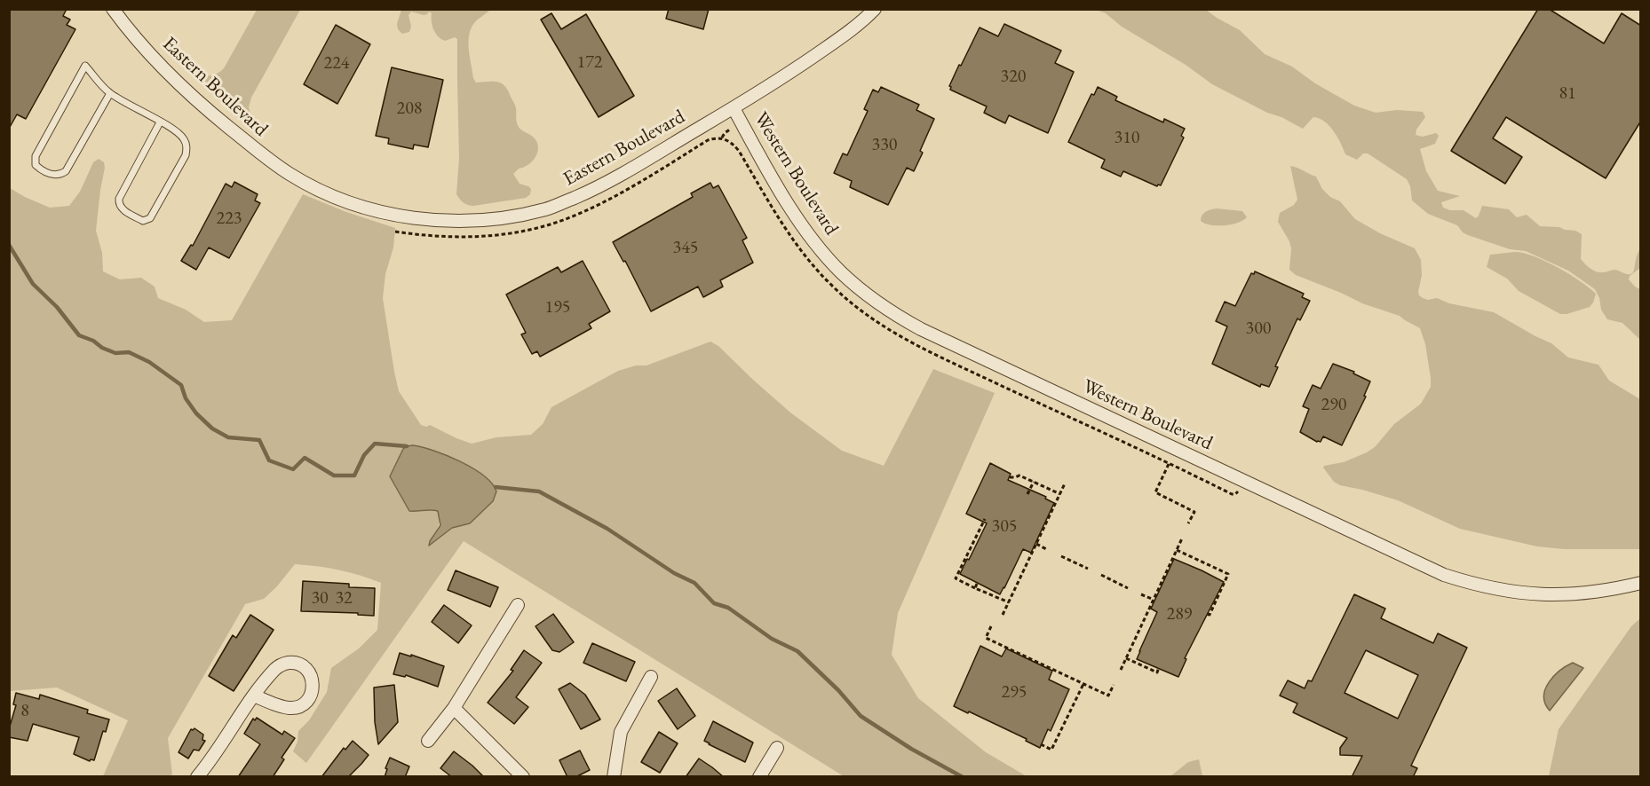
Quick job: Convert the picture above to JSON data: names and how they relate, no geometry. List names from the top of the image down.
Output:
{
  "streets": {
    "street": ["Eastern Boulevard", "Western Boulevard"]
  },
  "crossings": [
    ["Eastern Boulevard", "Western Boulevard"]
  ],
  "house_numbers": [
    "172",
    "224",
    "320",
    "81",
    "208",
    "310",
    "330",
    "223",
    "345",
    "195",
    "300",
    "290",
    "305",
    "30",
    "32",
    "289",
    "295",
    "8"
  ]
}
